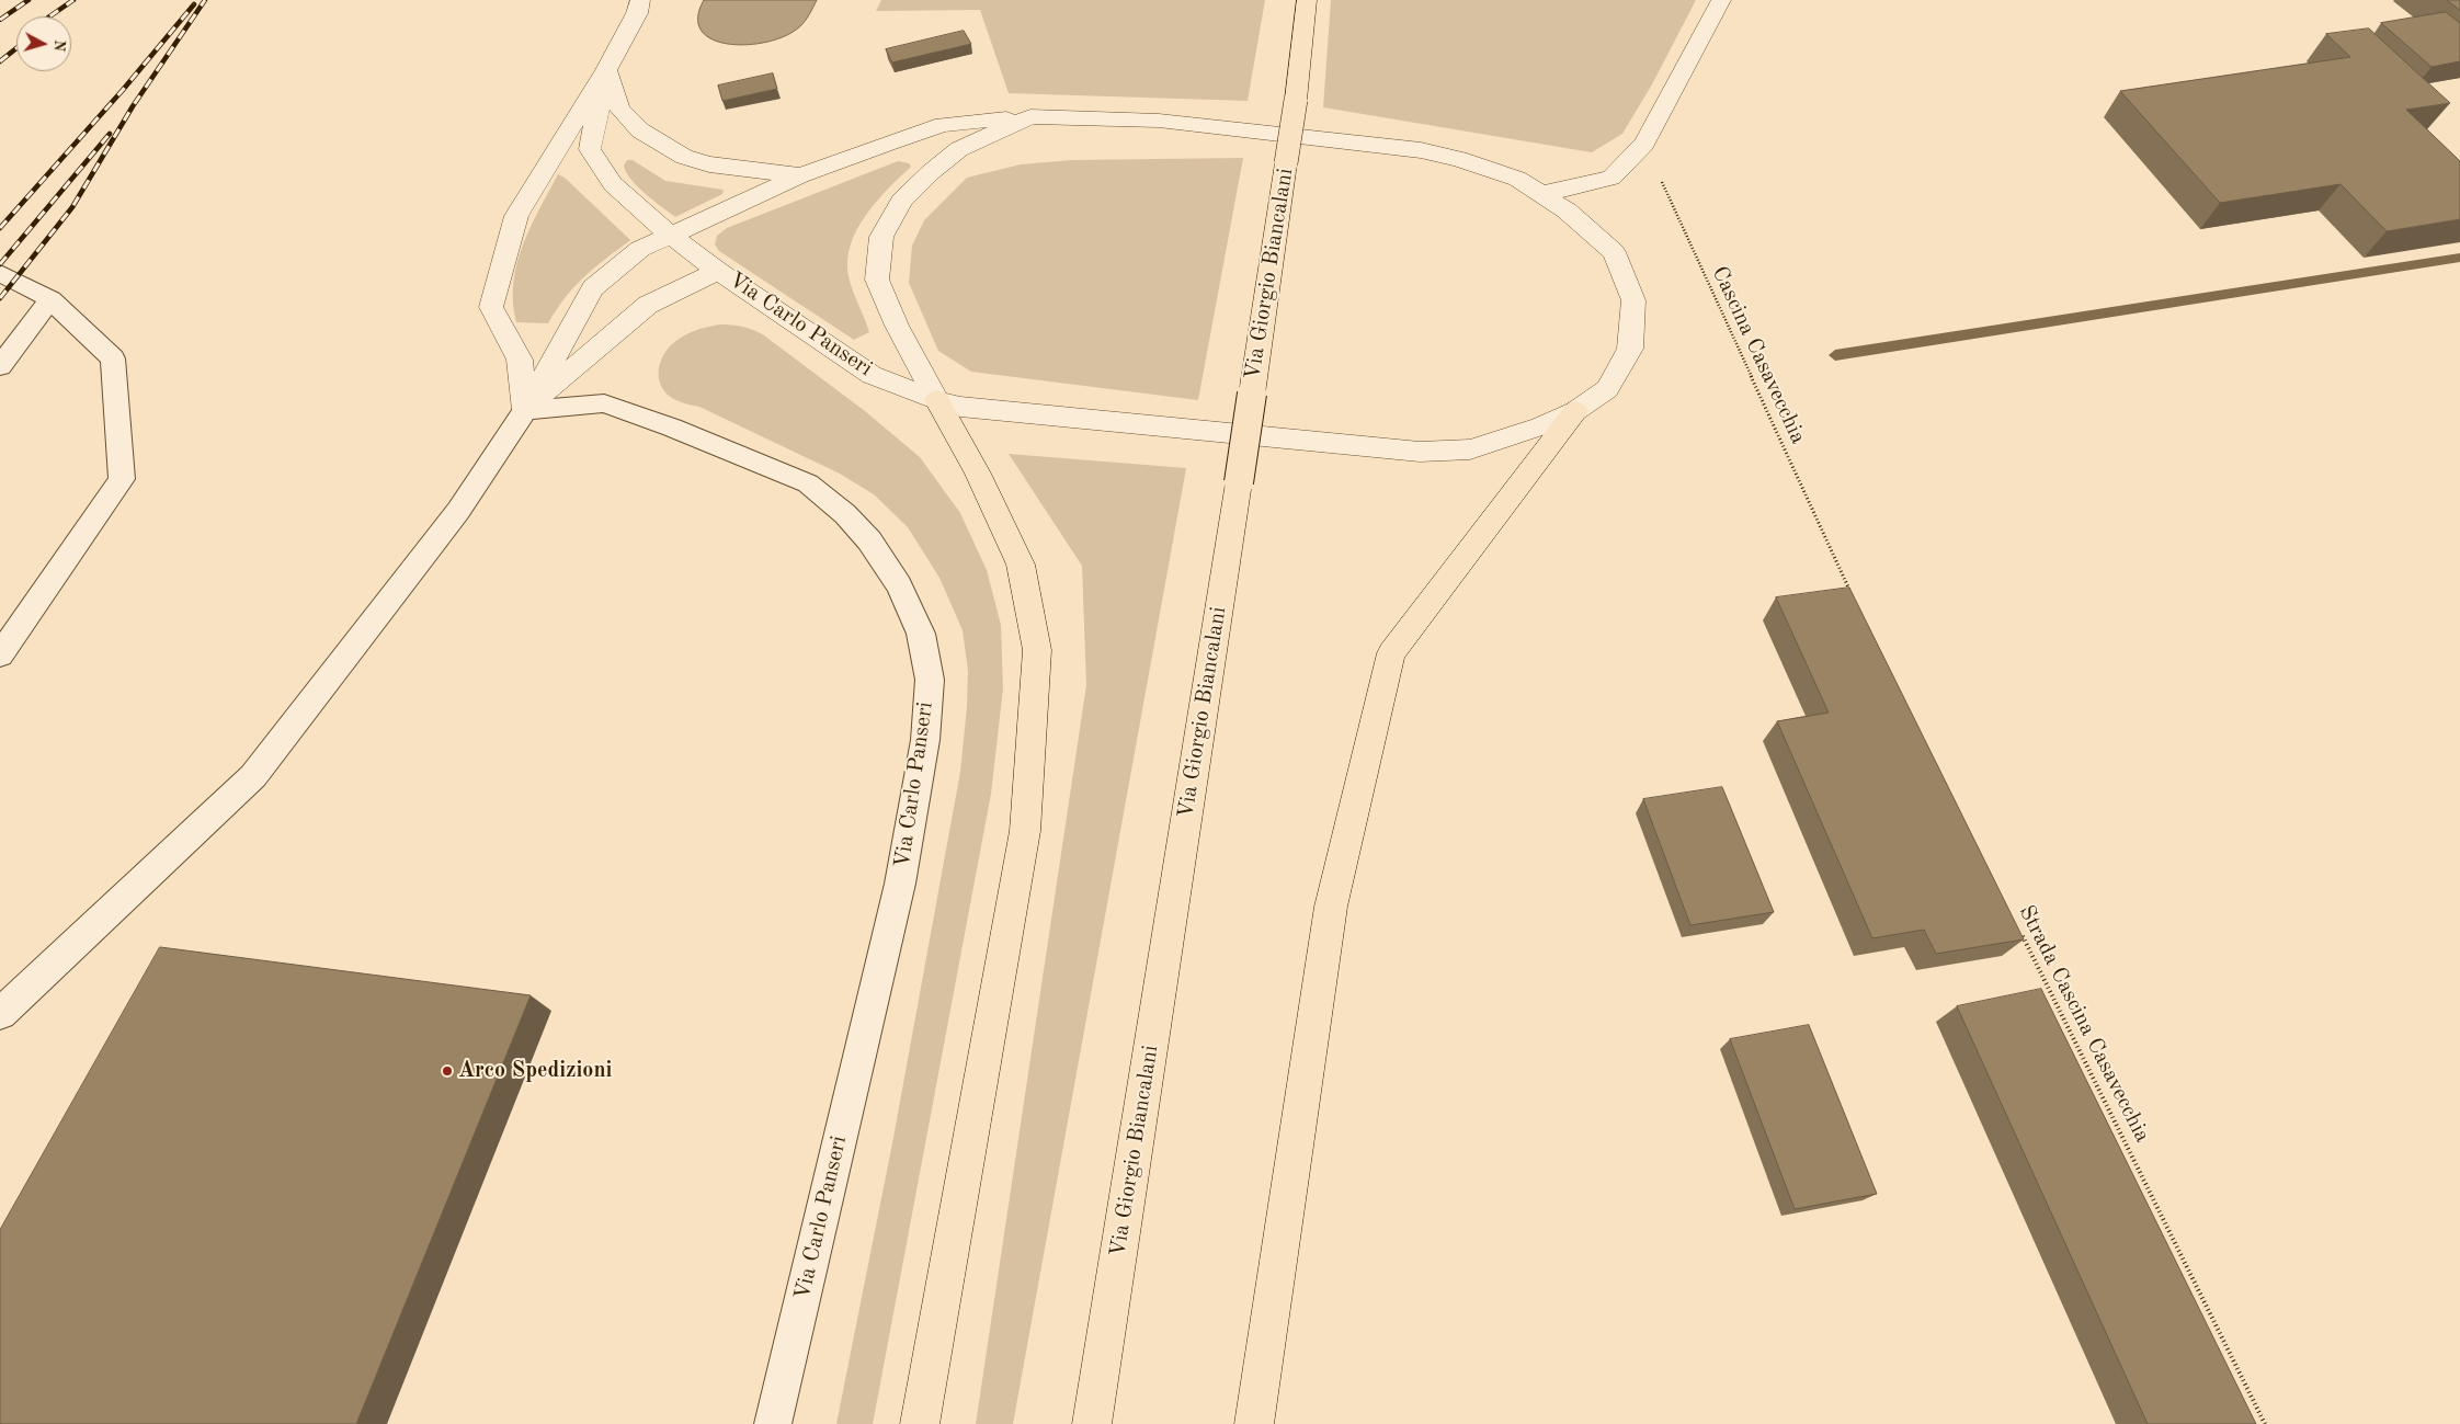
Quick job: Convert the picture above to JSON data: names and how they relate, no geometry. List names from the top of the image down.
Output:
{
  "streets": {
    "main road": ["Via Giorgio Biancalani"],
    "street": ["Via Carlo Panseri"],
    "path": ["Cascina Casavecchia", "Strada Cascina Casavecchia"]
  },
  "places": ["Arco Spedizioni"],
  "north": "right"
}
